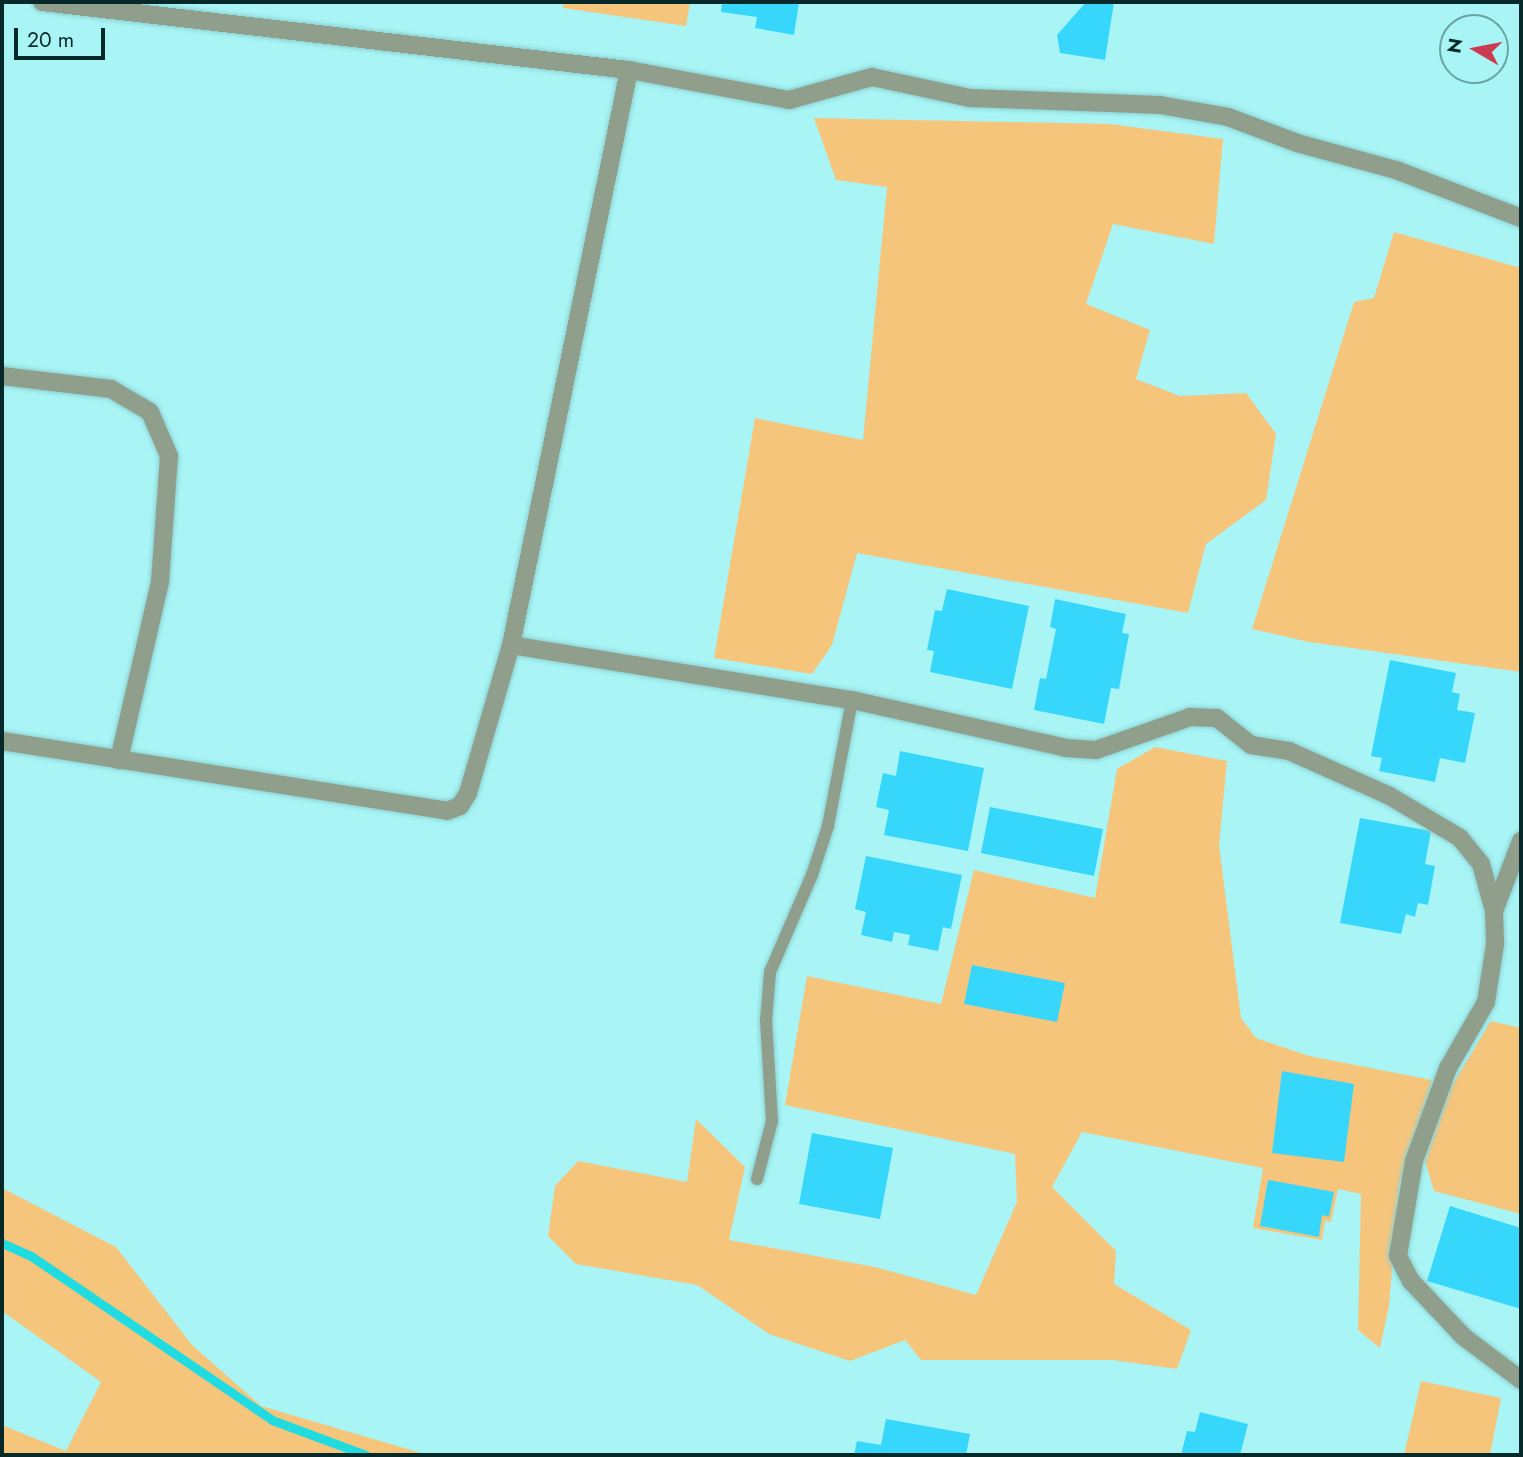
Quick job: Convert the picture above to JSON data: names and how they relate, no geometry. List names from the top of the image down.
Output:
{
  "scale_bar": "20 m",
  "north": "left"
}
